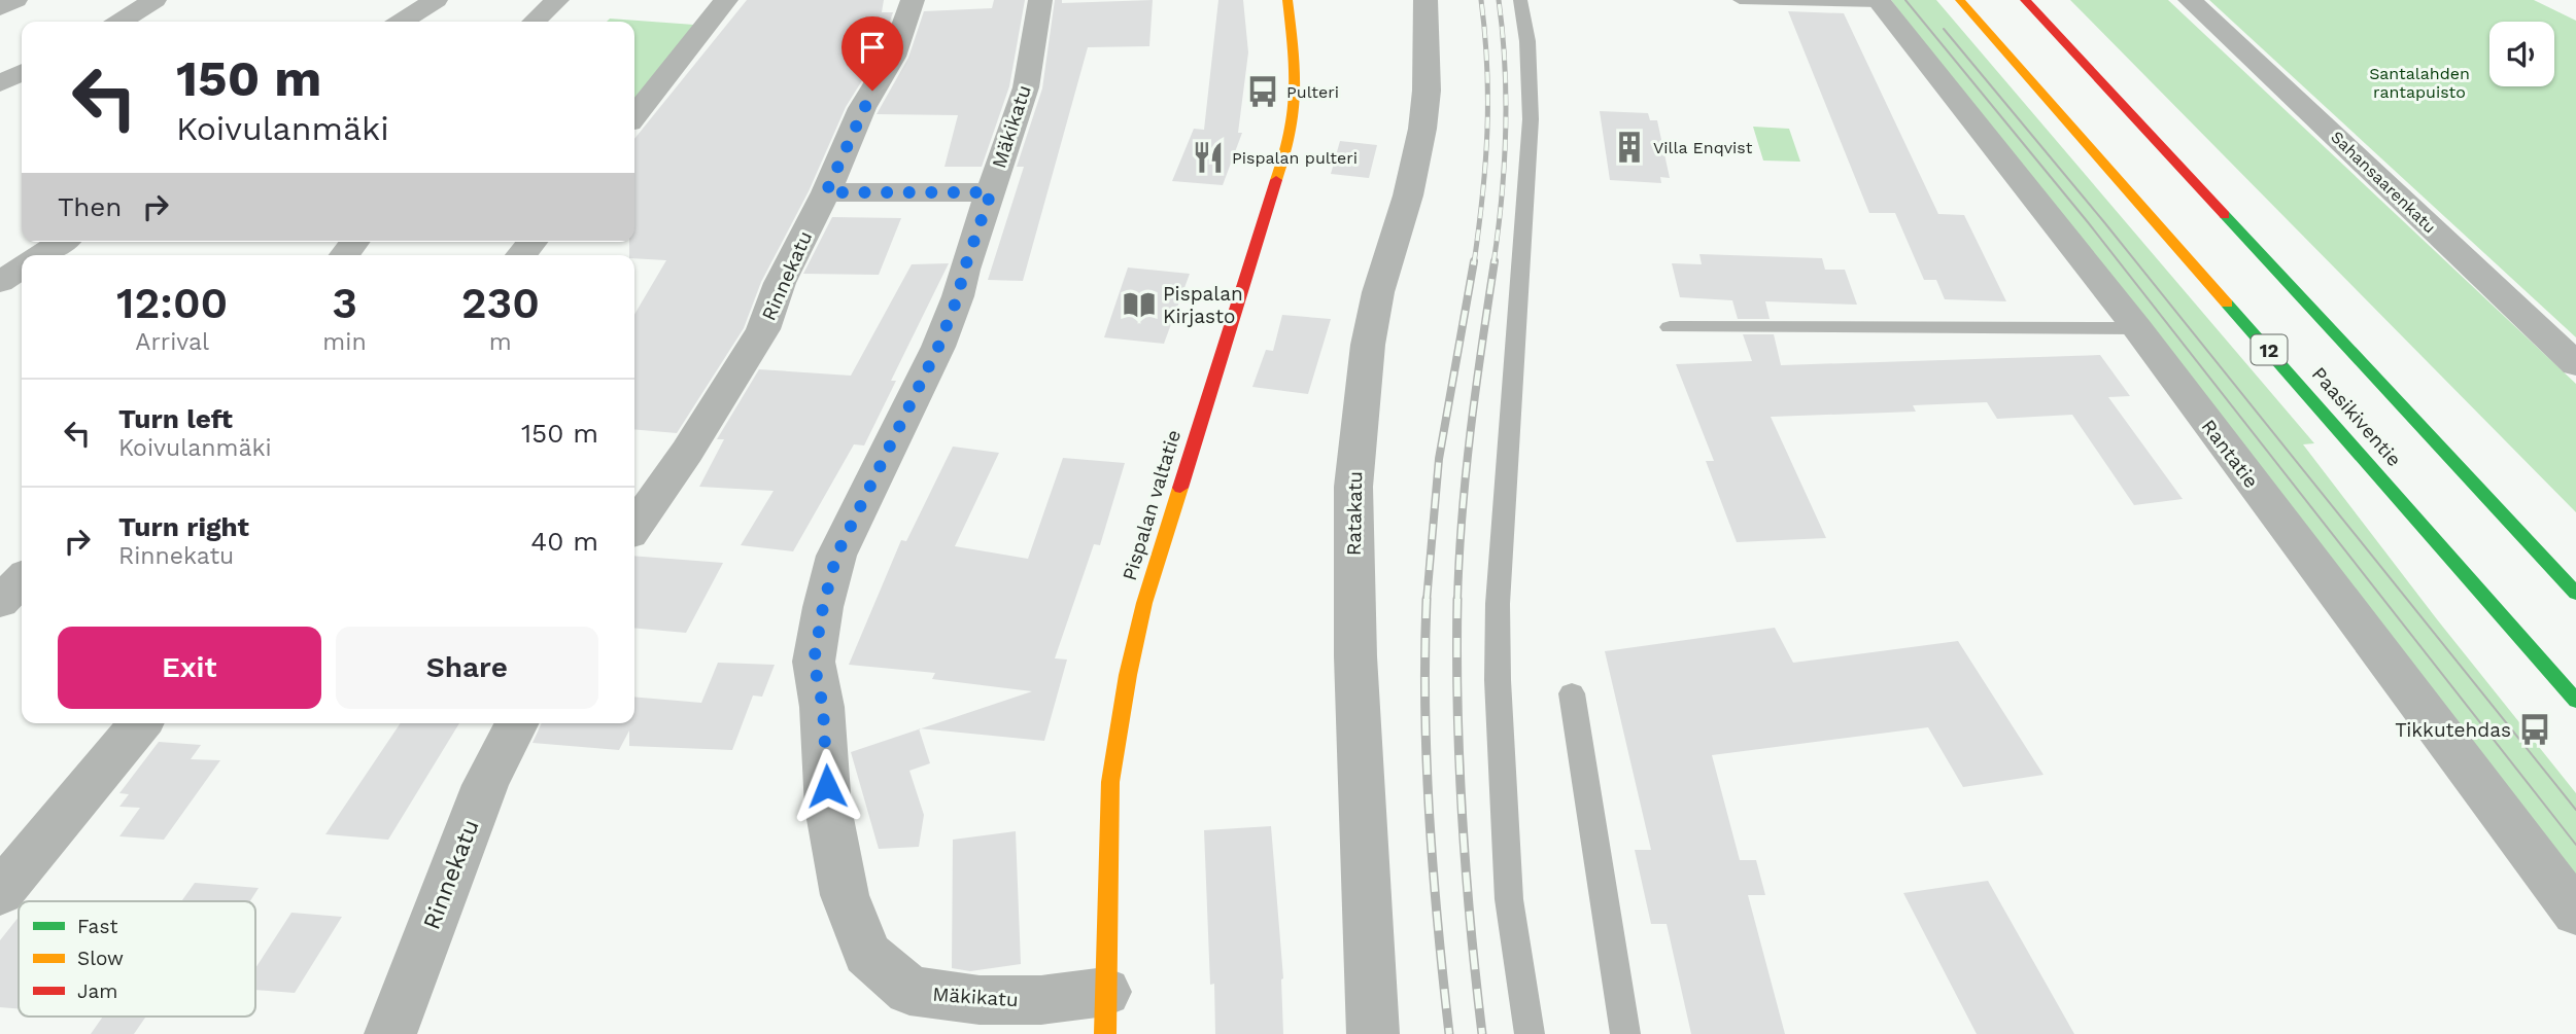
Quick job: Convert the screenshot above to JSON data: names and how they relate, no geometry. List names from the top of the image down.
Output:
{
  "streets": {
    "main road": ["12", "Paasikiventie", "Pispalan valtatie"],
    "street": [
      "Mäkikatu",
      "Sahansaarenkatu",
      "Rinnekatu",
      "Rantatie",
      "Ratakatu"
    ]
  },
  "crossings": [
    ["Mäkikatu", "Pispalan valtatie"]
  ],
  "parks": ["Santalahden rantapuisto"],
  "places": {
    "bus stop": ["Pulteri", "Tikkutehdas"],
    "building": ["Villa Enqvist"],
    "restaurant": ["Pispalan pulteri"],
    "library": ["Pispalan Kirjasto"]
  },
  "legend": ["Fast", "Slow", "Jam"],
  "page": {
    "turn": ["150 m", "Koivulanmäki"],
    "then": "Then",
    "eta": [
      "12:00",
      "Arrival",
      "3",
      "min",
      "230",
      "m"
    ],
    "list": [
      {
        "name": "Turn left",
        "note": "Koivulanmäki",
        "value": "150 m"
      },
      {
        "name": "Turn right",
        "note": "Rinnekatu",
        "value": "40 m"
      }
    ],
    "buttons": ["Exit", "Share"]
  }
}
